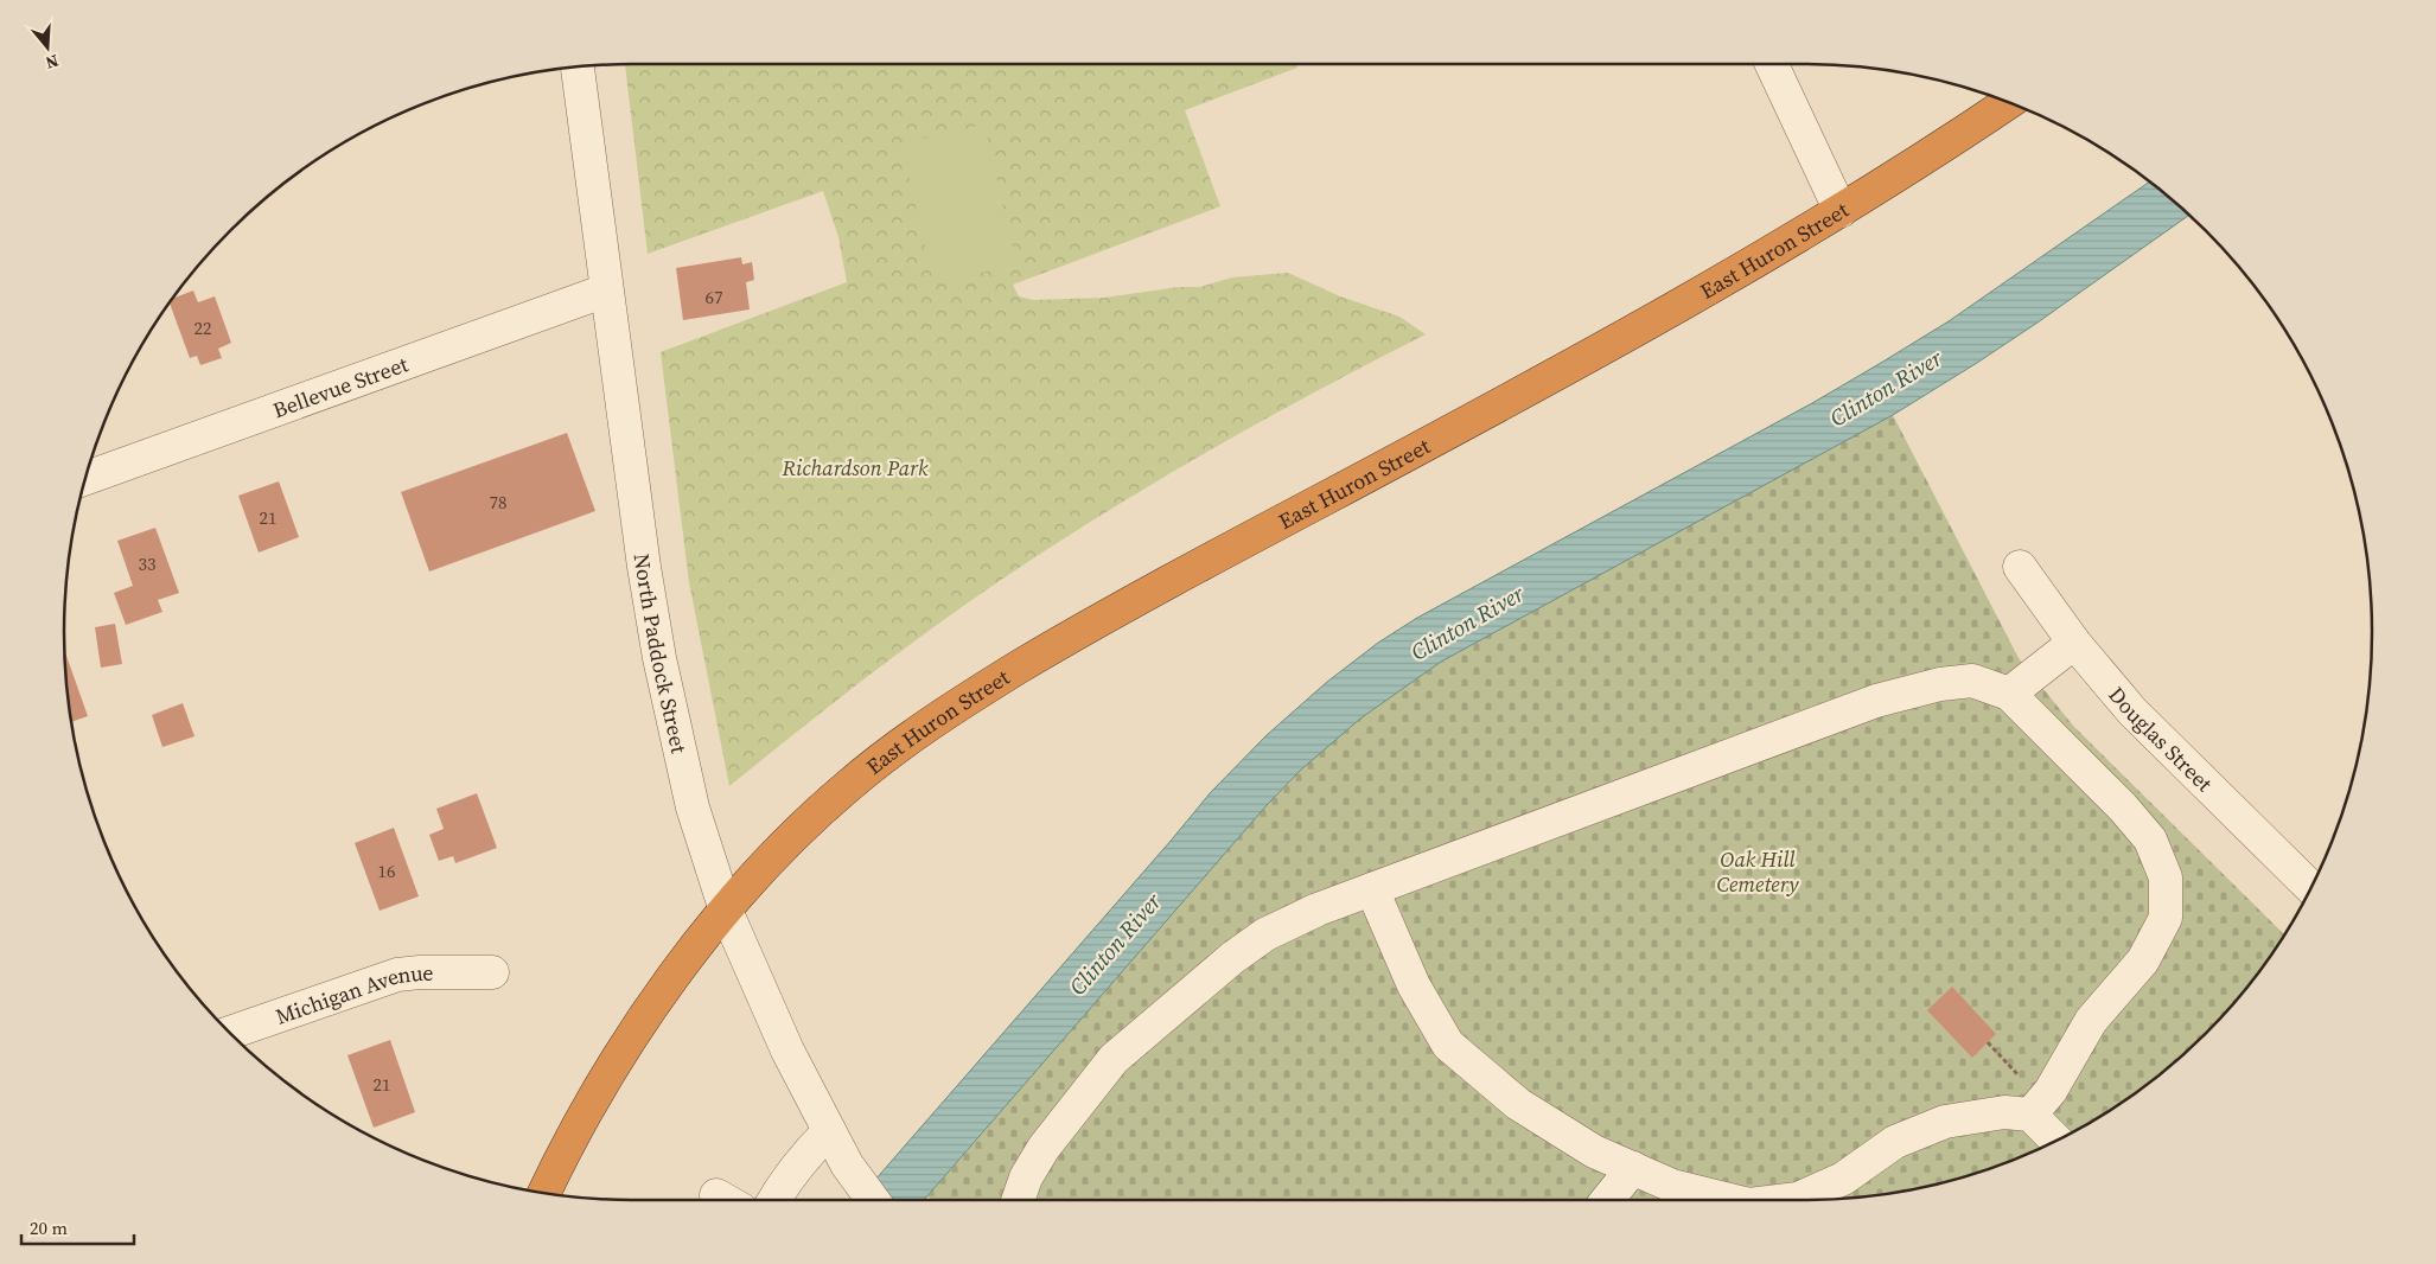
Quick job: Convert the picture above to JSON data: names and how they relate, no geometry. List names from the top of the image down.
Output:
{
  "streets": {
    "highway": ["East Huron Street"],
    "street": [
      "Bellevue Street",
      "North Paddock Street",
      "Douglas Street",
      "Michigan Avenue"
    ]
  },
  "crossings": [
    ["East Huron Street", "North Paddock Street"],
    ["Bellevue Street", "North Paddock Street"]
  ],
  "water": ["Clinton River"],
  "parks": ["Richardson Park", "Oak Hill Cemetery"],
  "house_numbers": [
    "67",
    "22",
    "78",
    "21",
    "33",
    "16",
    "21"
  ],
  "scale_bar": "20 m",
  "north": "bottom"
}
